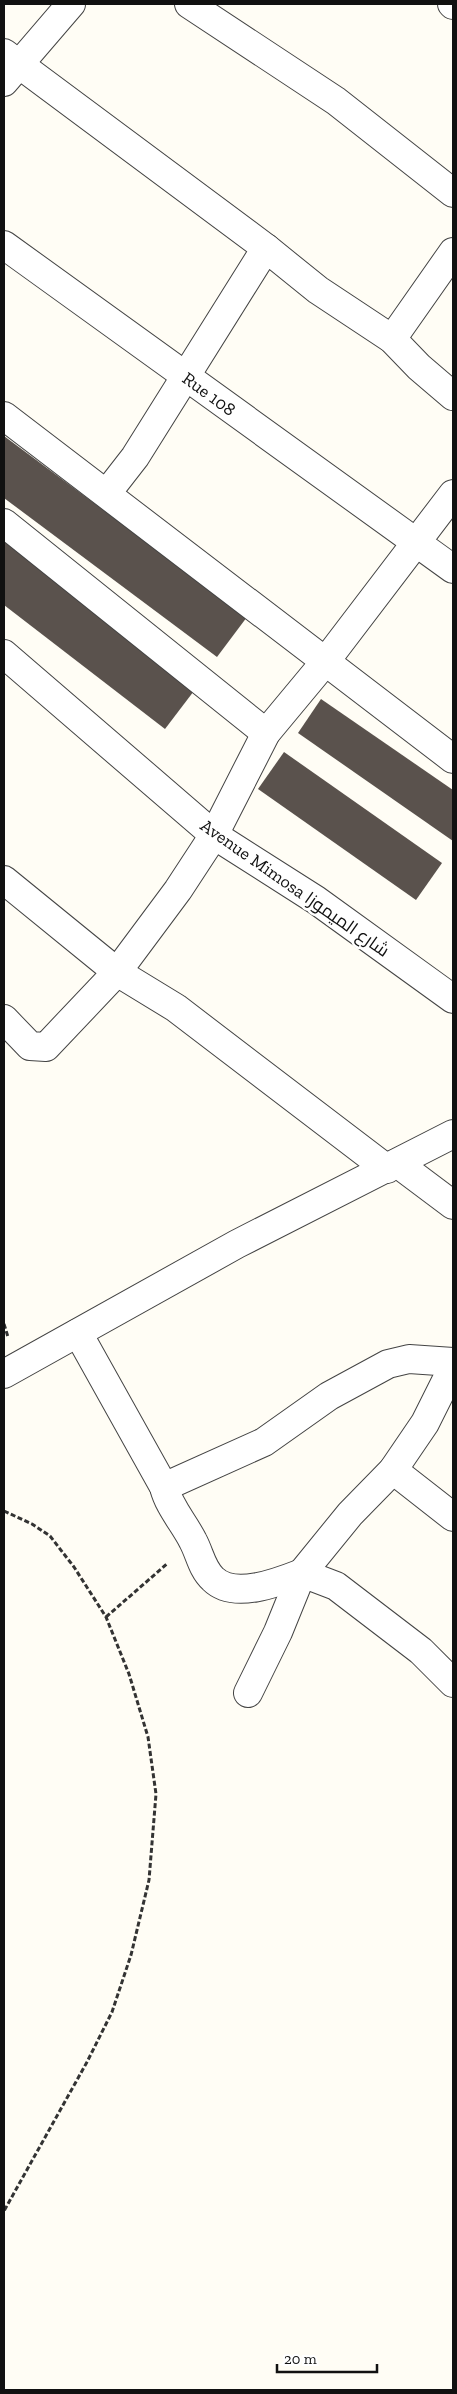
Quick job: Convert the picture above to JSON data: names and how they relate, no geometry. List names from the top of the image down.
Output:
{
  "streets": {
    "street": ["Rue 108", "Avenue Mimosa شارع الميموزا"]
  },
  "scale_bar": "20 m"
}
